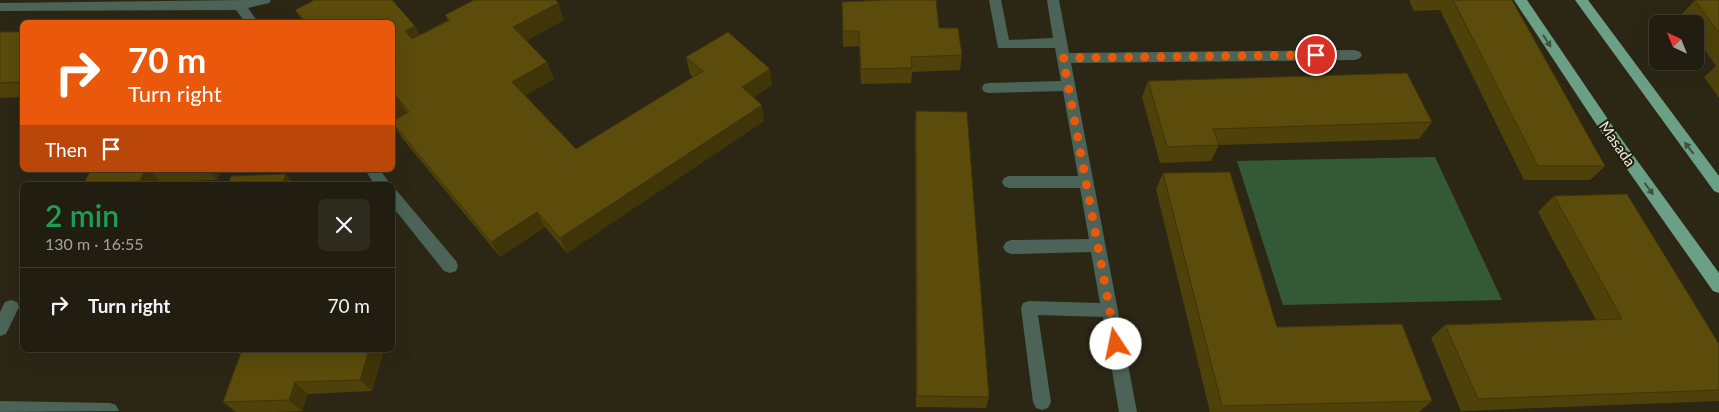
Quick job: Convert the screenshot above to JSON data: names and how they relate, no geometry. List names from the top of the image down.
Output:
{
  "streets": {
    "main road": ["Masada"]
  },
  "north": "top left",
  "page": {
    "turn": ["70 m", "Turn right"],
    "then": "Then",
    "heading": ["2 min", "130 m · 16:55"],
    "list": [
      {
        "name": "Turn right",
        "value": "70 m"
      }
    ]
  }
}
